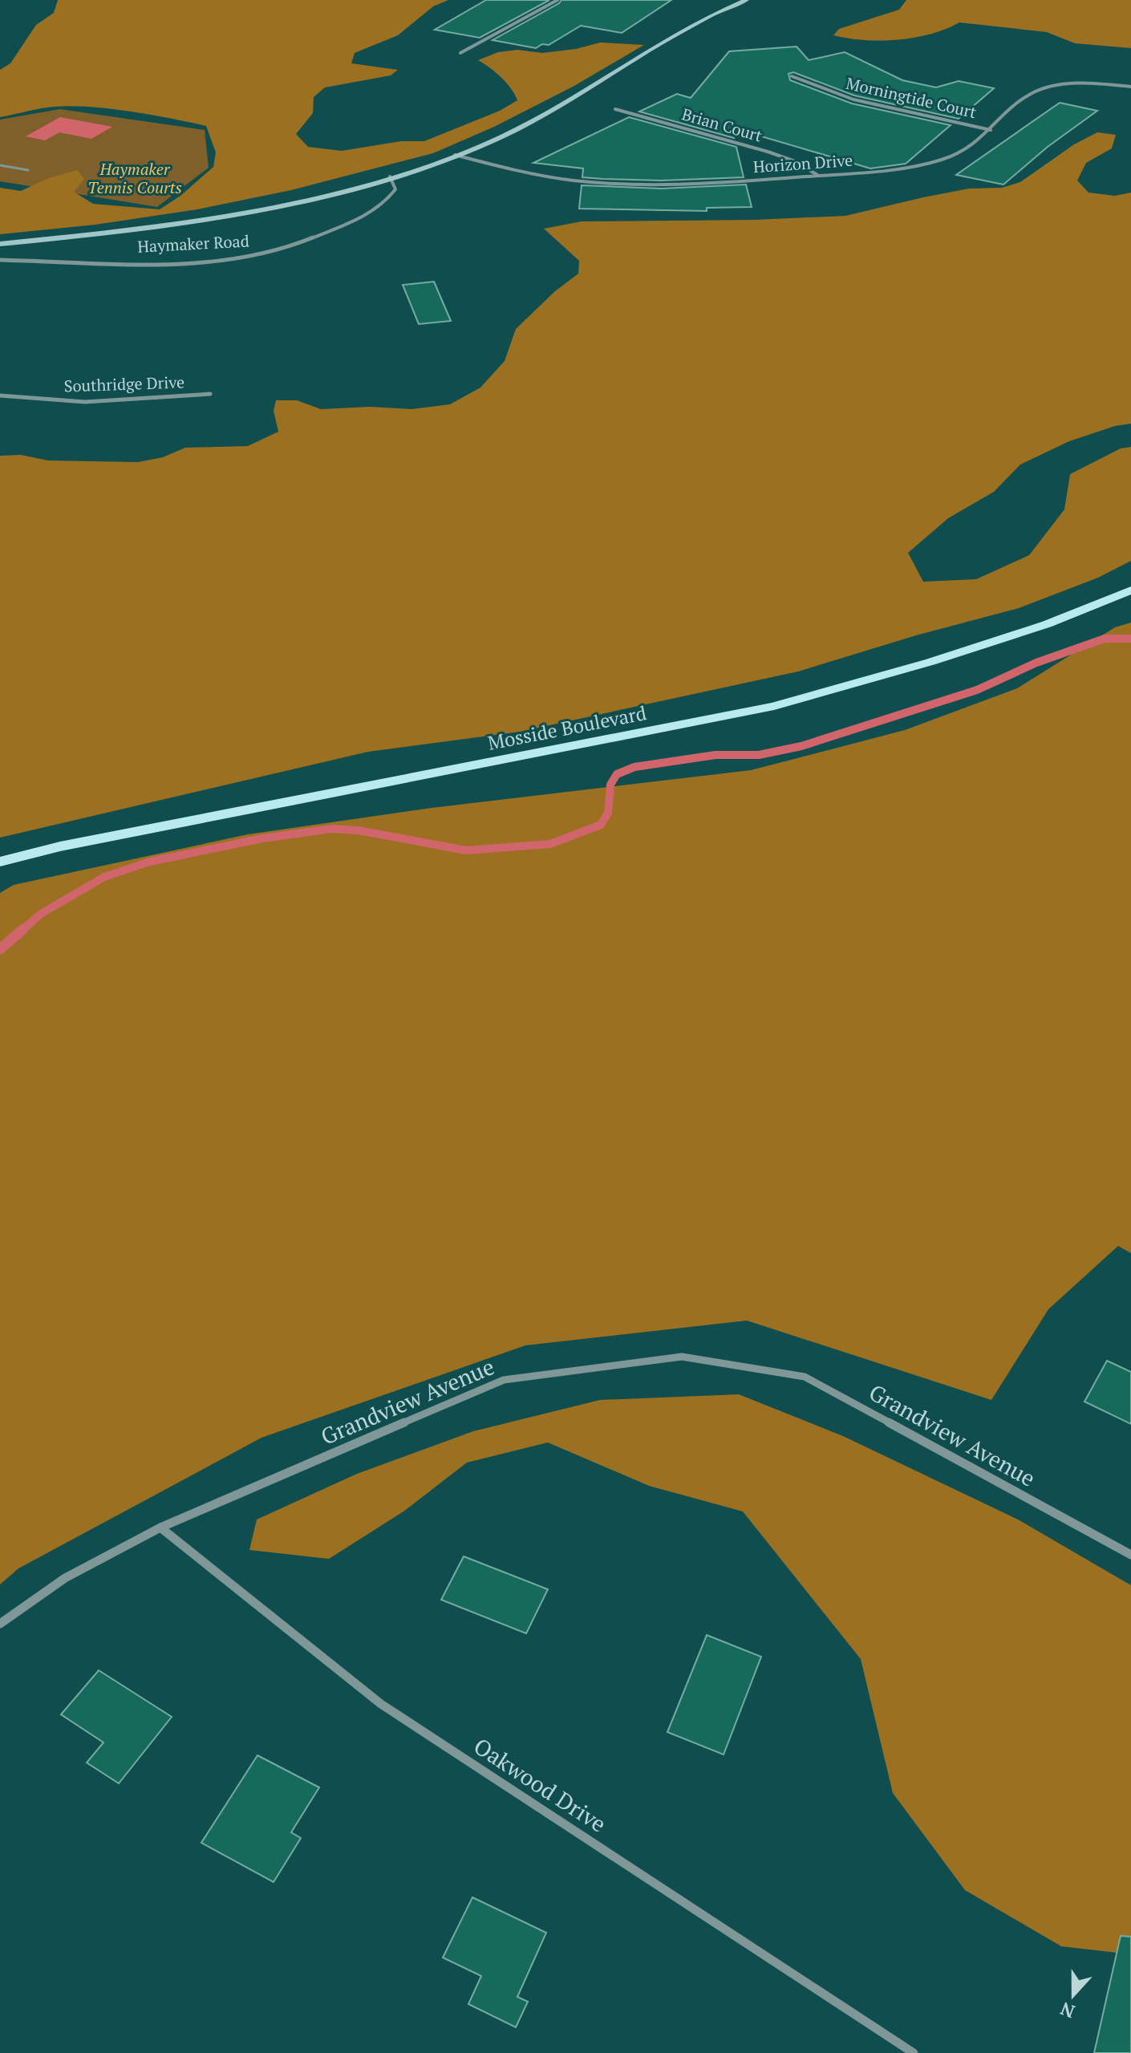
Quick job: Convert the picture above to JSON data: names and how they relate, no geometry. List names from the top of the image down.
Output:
{
  "streets": {
    "main road": ["Haymaker Road", "Mosside Boulevard"],
    "street": [
      "Morningtide Court",
      "Brian Court",
      "Horizon Drive",
      "Southridge Drive",
      "Grandview Avenue",
      "Oakwood Drive"
    ]
  },
  "crossings": [
    ["Morningtide Court", "Horizon Drive"],
    ["Brian Court", "Horizon Drive"],
    ["Horizon Drive", "Haymaker Road"],
    ["Grandview Avenue", "Oakwood Drive"]
  ],
  "parks": ["Haymaker Tennis Courts"],
  "north": "bottom"
}
